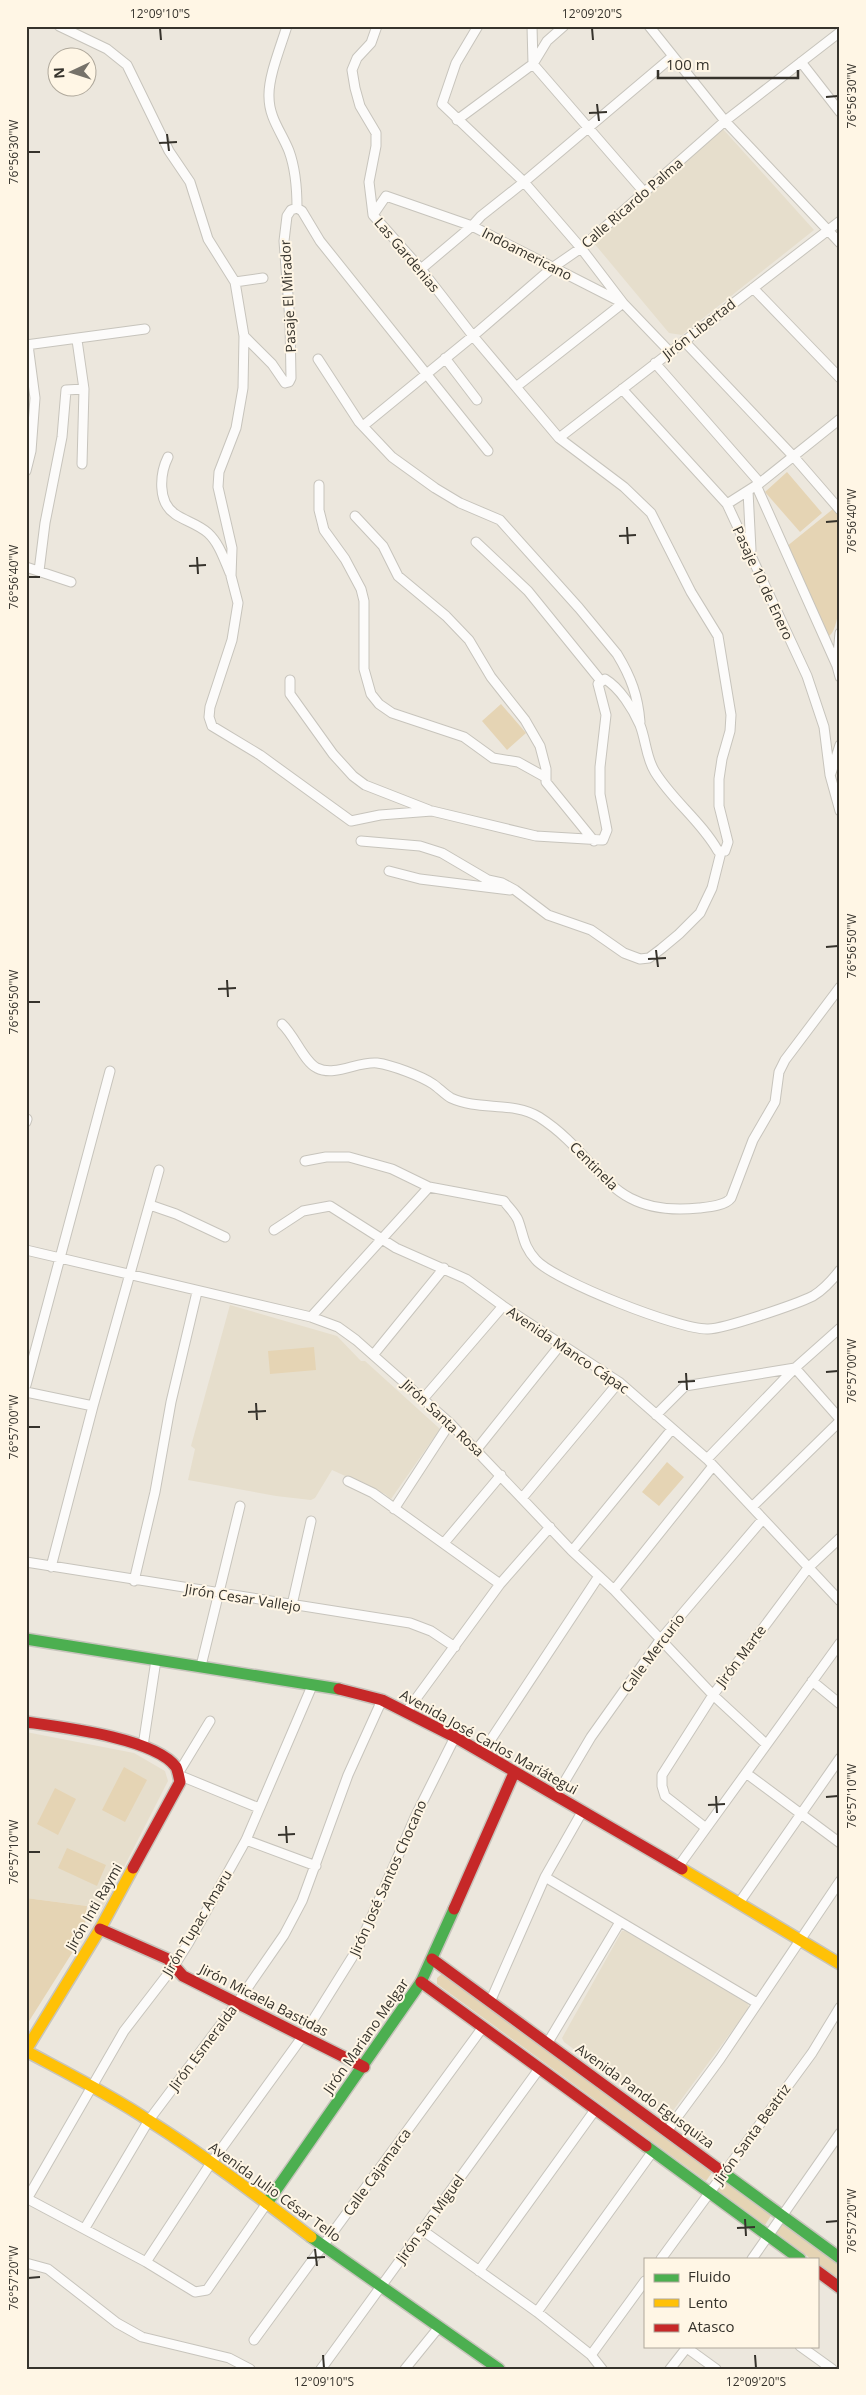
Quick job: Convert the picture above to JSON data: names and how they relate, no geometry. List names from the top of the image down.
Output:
{
  "streets": {
    "street": [
      "Calle Ricardo Palma",
      "Indoamericano",
      "Las Gardenias",
      "Pasaje El Mirador",
      "Jirón Libertad",
      "Pasaje 10 de Enero",
      "Centinela",
      "Avenida Manco Cápac",
      "Jirón Santa Rosa",
      "Jirón Cesar Vallejo",
      "Calle Mercurio",
      "Jirón Marte",
      "Avenida José Carlos Mariátegui",
      "Jirón José Santos Chocano",
      "Jirón Inti Raymi",
      "Jirón Tupac Amaru",
      "Jirón Micaela Bastidas",
      "Jirón Mariano Melgar",
      "Jirón Esmeralda",
      "Avenida Pando Egusquiza",
      "Jirón Santa Beatriz",
      "Calle Cajamarca",
      "Avenida Julio César Tello",
      "Jirón San Miguel"
    ]
  },
  "crossings": [
    ["Calle Ricardo Palma", "Indoamericano"],
    ["Calle Ricardo Palma", "Las Gardenias"],
    ["Indoamericano", "Las Gardenias"],
    ["Indoamericano", "Jirón Libertad"],
    ["Las Gardenias", "Jirón Libertad"],
    ["Jirón Libertad", "Pasaje 10 de Enero"],
    ["Avenida Manco Cápac", "Calle Mercurio"],
    ["Avenida Manco Cápac", "Jirón Marte"],
    ["Jirón Santa Rosa", "Calle Mercurio"],
    ["Jirón Santa Rosa", "Jirón Marte"],
    ["Calle Mercurio", "Avenida José Carlos Mariátegui"],
    ["Avenida José Carlos Mariátegui", "Jirón José Santos Chocano"],
    ["Avenida José Carlos Mariátegui", "Jirón Tupac Amaru"],
    ["Avenida José Carlos Mariátegui", "Jirón Mariano Melgar"],
    ["Avenida José Carlos Mariátegui", "Jirón Esmeralda"],
    ["Jirón José Santos Chocano", "Jirón Micaela Bastidas"],
    ["Jirón José Santos Chocano", "Jirón Mariano Melgar"],
    ["Jirón José Santos Chocano", "Avenida Julio César Tello"],
    ["Jirón Inti Raymi", "Jirón Micaela Bastidas"],
    ["Jirón Inti Raymi", "Avenida Julio César Tello"],
    ["Jirón Tupac Amaru", "Jirón Micaela Bastidas"],
    ["Jirón Tupac Amaru", "Avenida Julio César Tello"],
    ["Jirón Micaela Bastidas", "Jirón Mariano Melgar"],
    ["Jirón Micaela Bastidas", "Jirón Esmeralda"],
    ["Jirón Mariano Melgar", "Avenida Pando Egusquiza"],
    ["Jirón Mariano Melgar", "Avenida Julio César Tello"],
    ["Jirón Esmeralda", "Avenida Julio César Tello"],
    ["Avenida Pando Egusquiza", "Jirón Santa Beatriz"],
    ["Calle Cajamarca", "Avenida Julio César Tello"],
    ["Avenida Julio César Tello", "Jirón San Miguel"]
  ],
  "legend": ["Fluido", "Lento", "Atasco"],
  "scale_bar": "100 m",
  "north": "left",
  "coordinates": [
    "12°09'10\"S",
    "12°09'20\"S",
    "76°56'30\"W",
    "76°56'40\"W",
    "76°56'50\"W",
    "76°57'00\"W",
    "76°57'10\"W",
    "76°57'20\"W"
  ]
}
